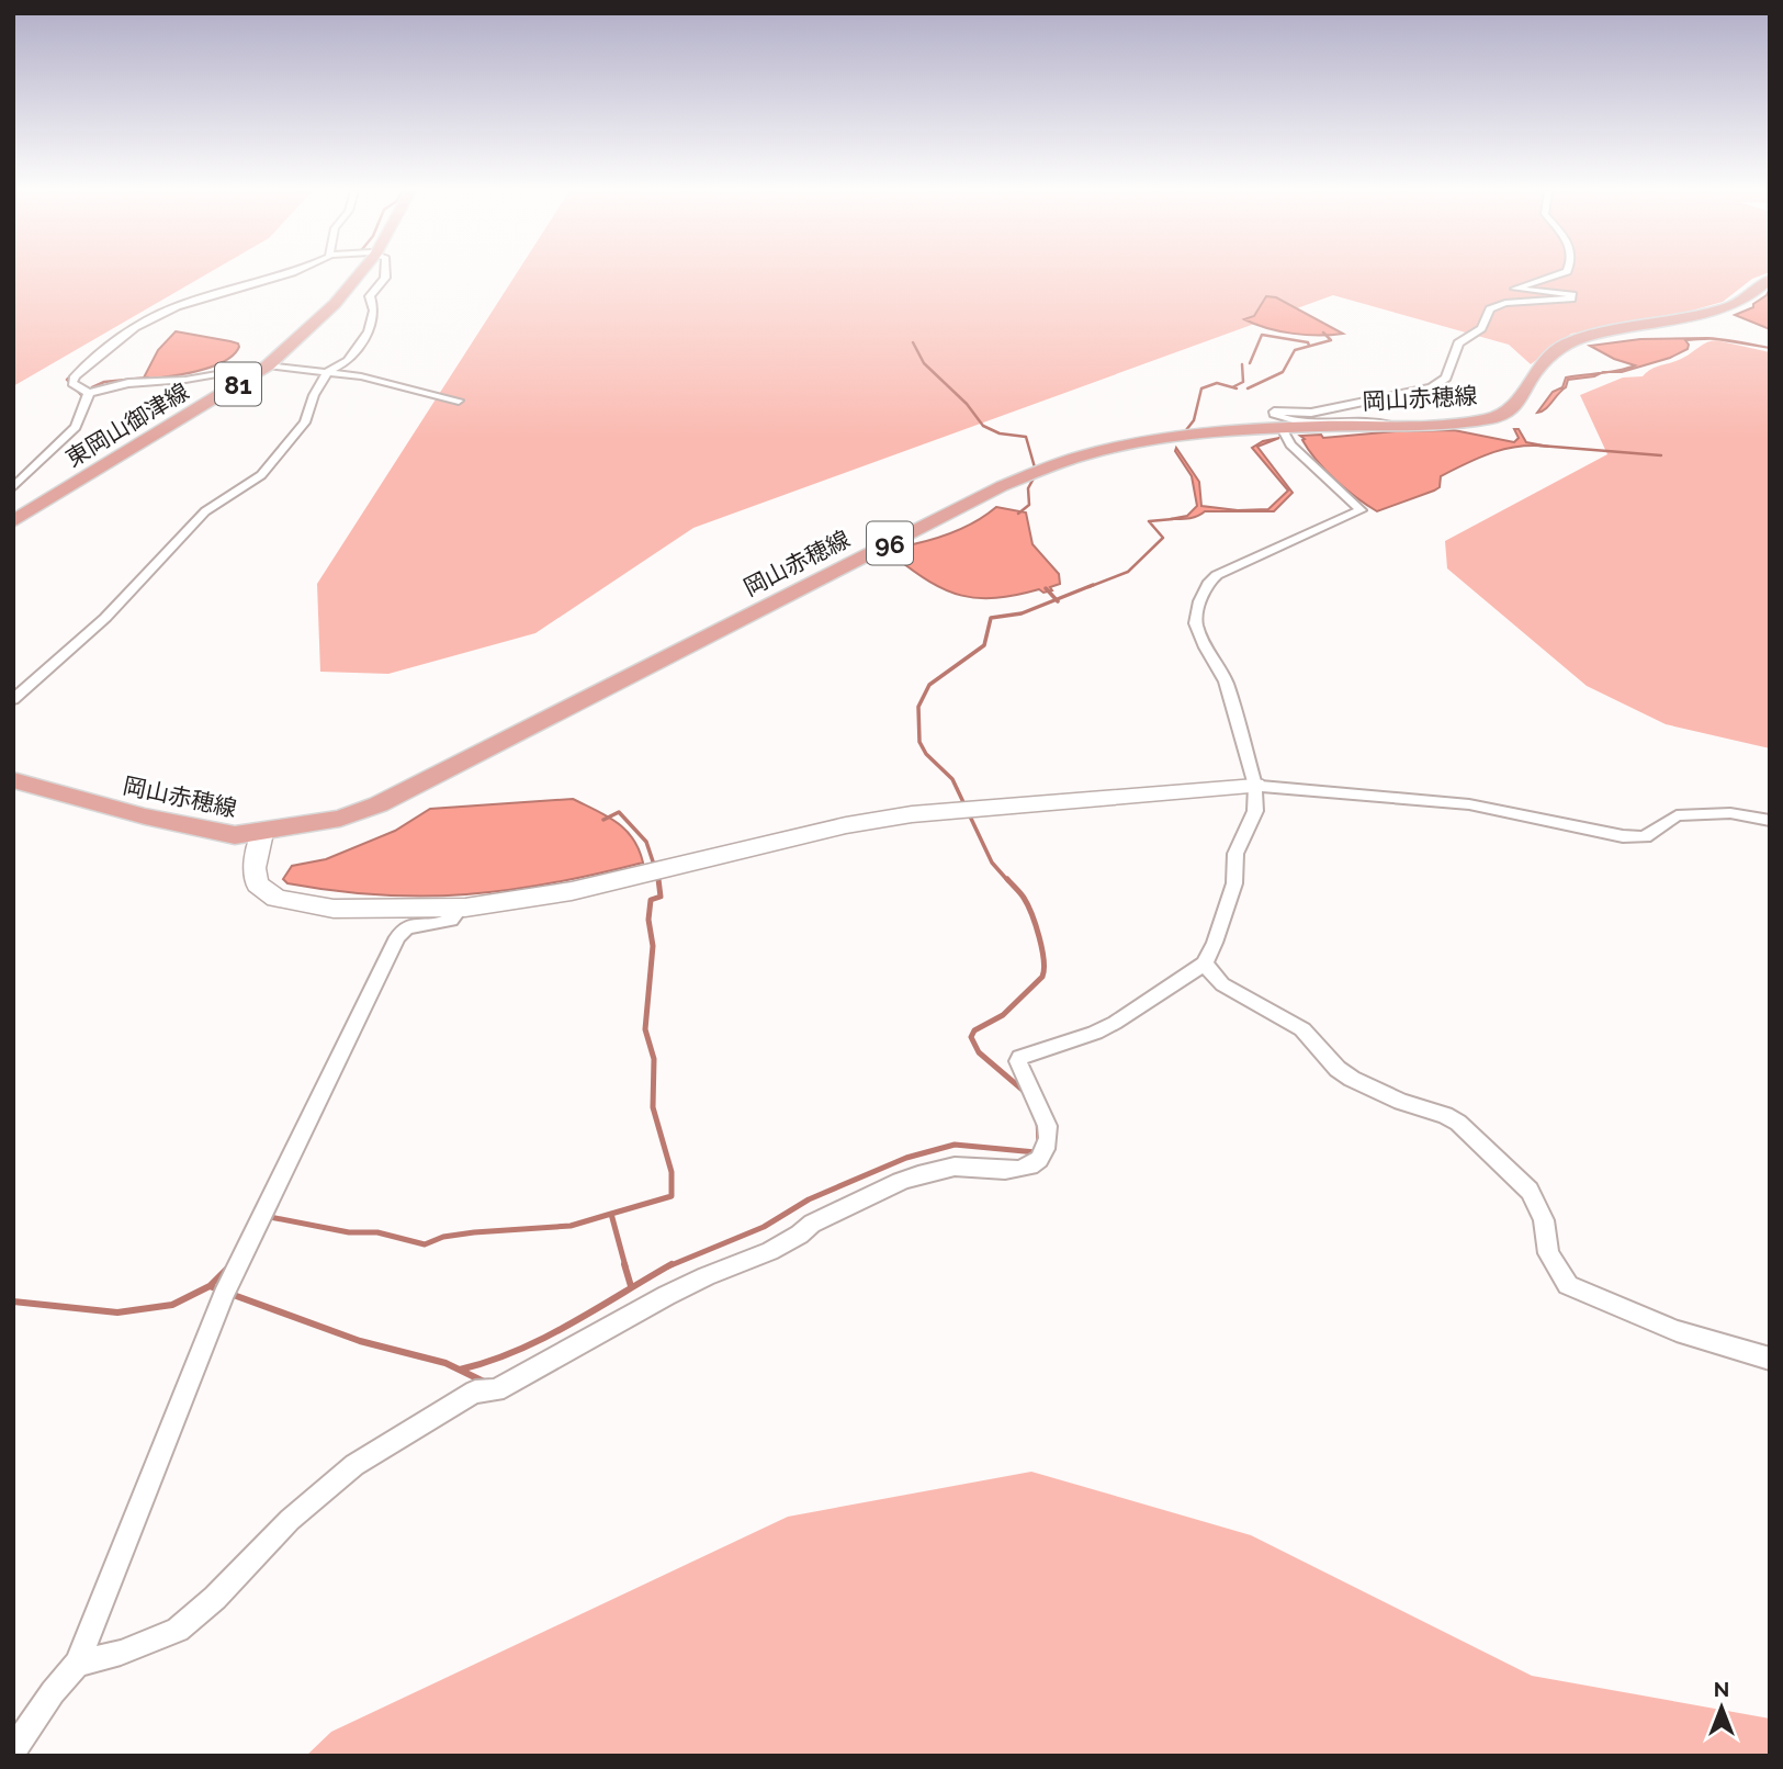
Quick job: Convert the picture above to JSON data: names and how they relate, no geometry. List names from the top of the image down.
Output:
{
  "streets": {
    "main road": [
      "81",
      "岡山赤穂線",
      "東岡山御津線",
      "96"
    ]
  },
  "north": "top"
}
